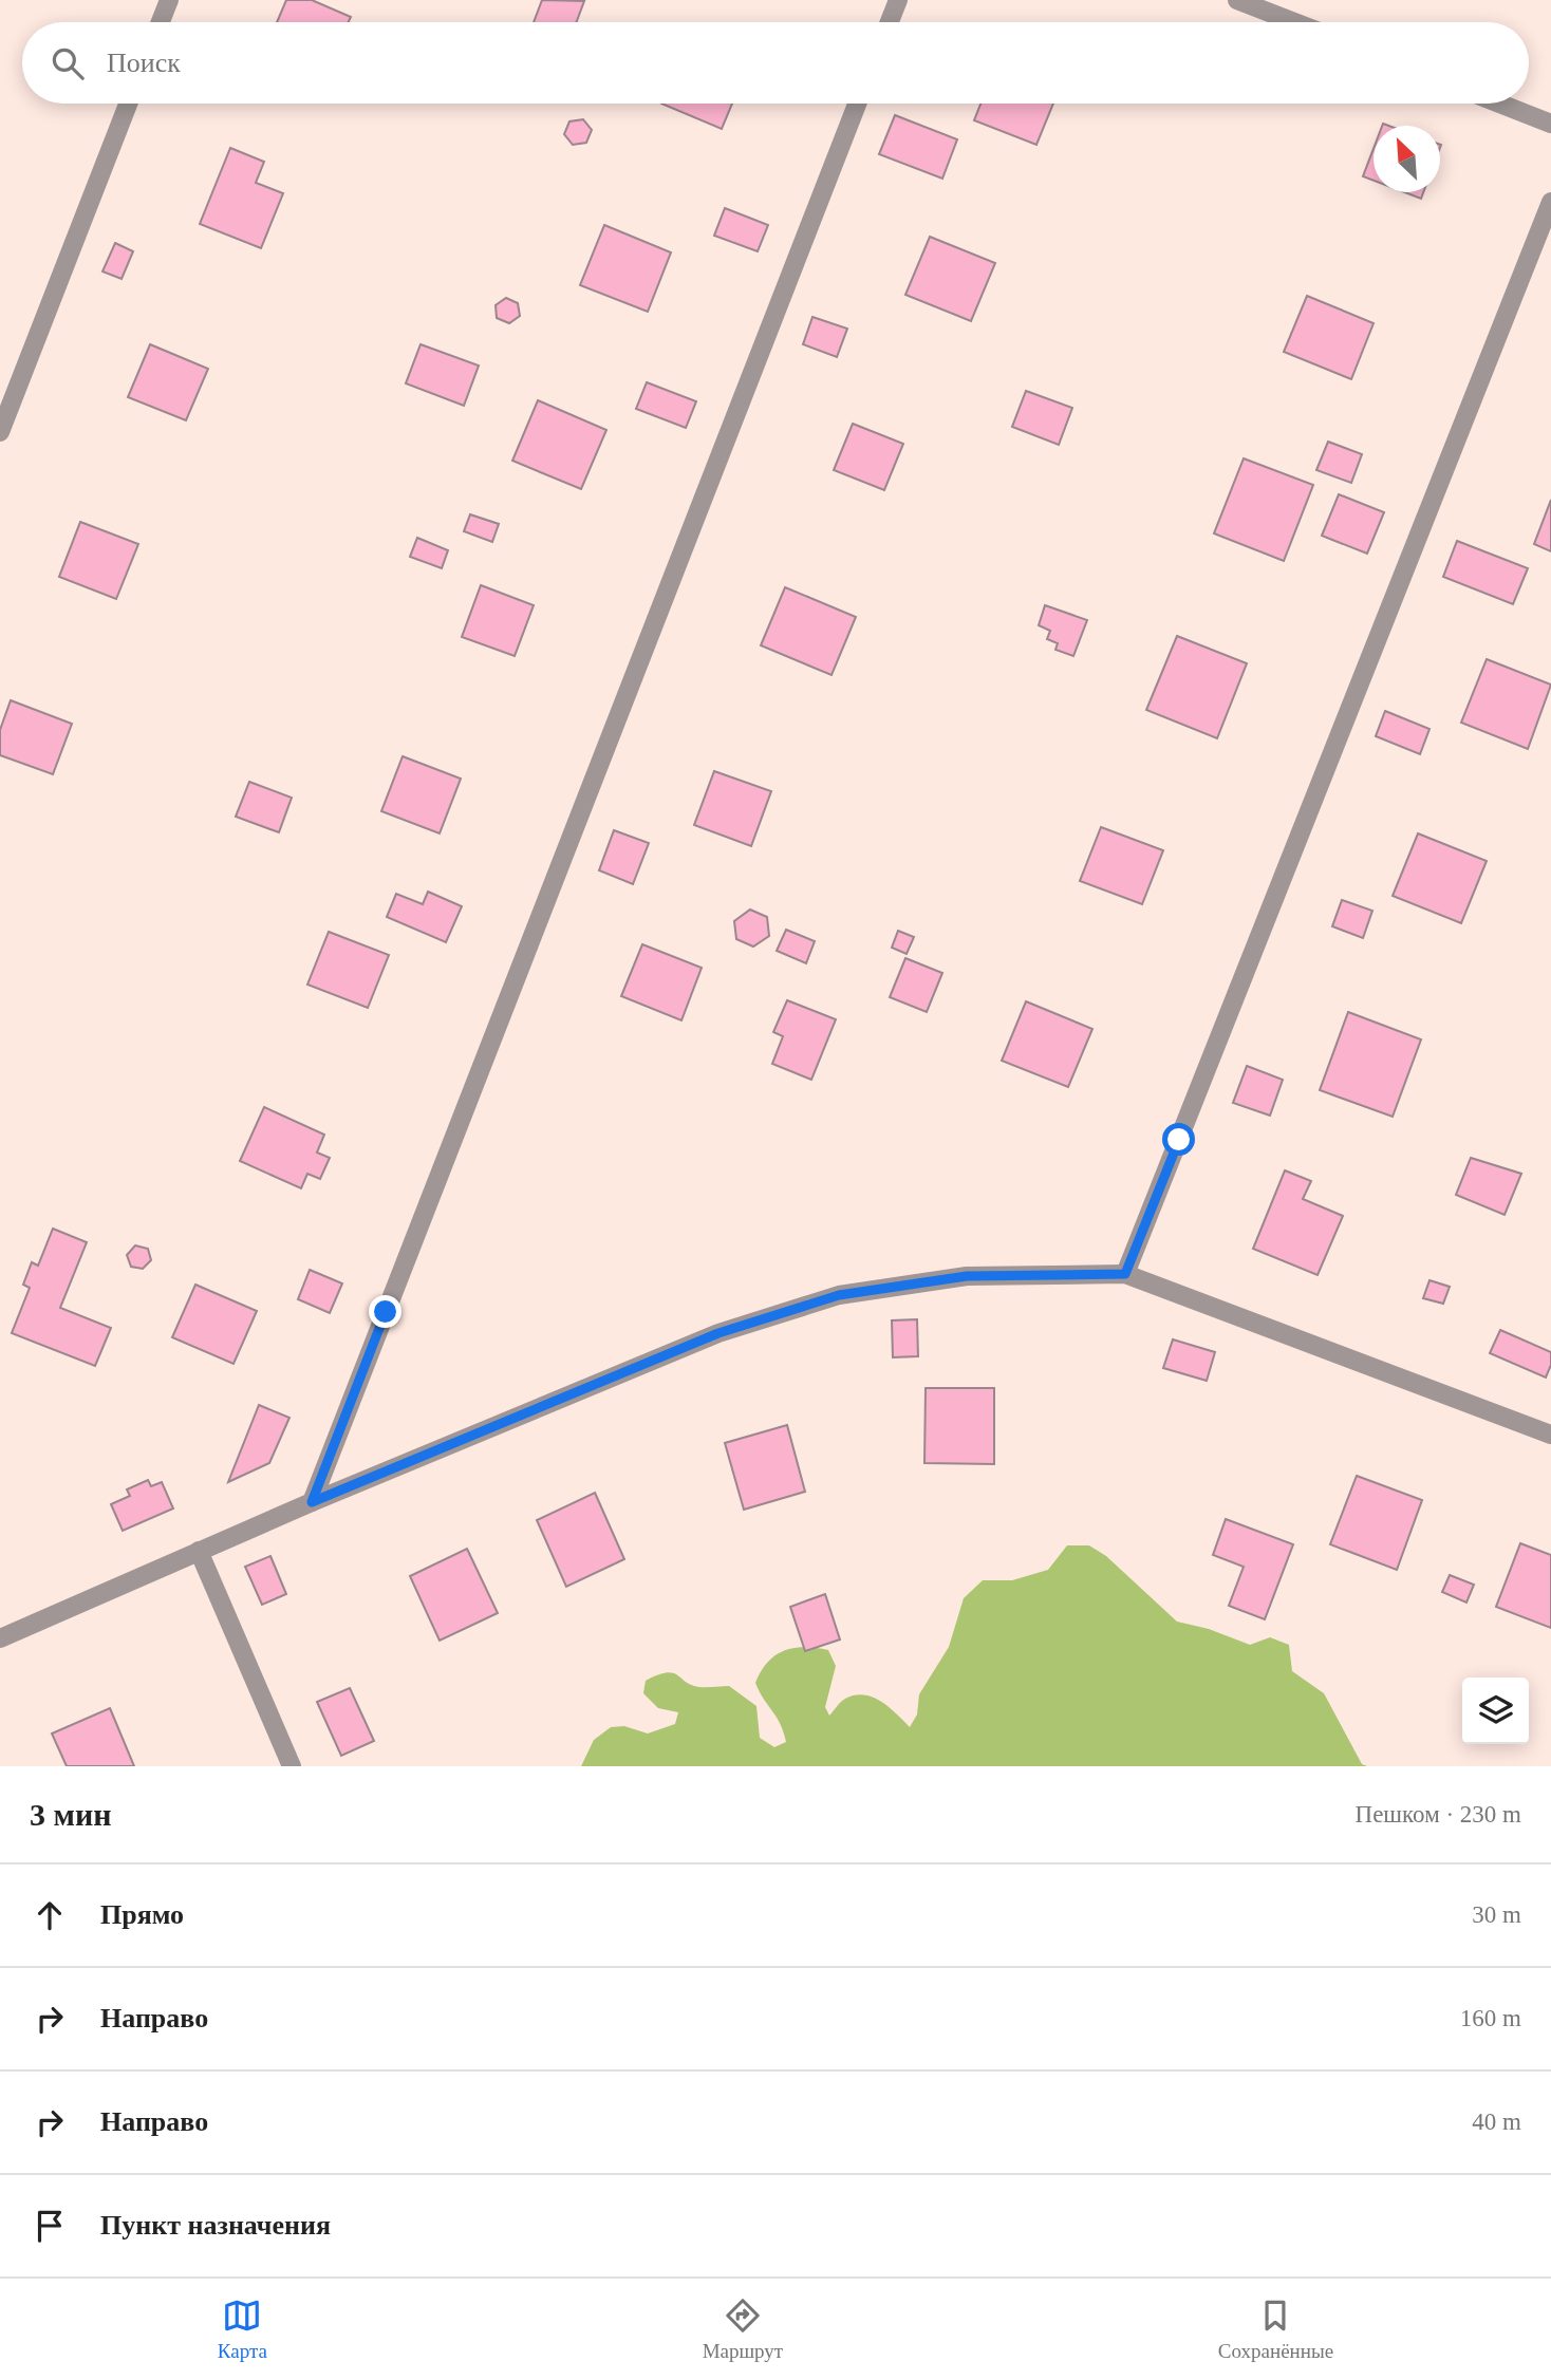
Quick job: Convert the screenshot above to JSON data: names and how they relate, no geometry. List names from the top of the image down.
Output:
{
  "north": "top left",
  "page": {
    "search": "Поиск",
    "heading": ["3 мин", "Пешком · 230 m"],
    "list": [
      ["Прямо", "30 m"],
      ["Направо", "160 m"],
      ["Направо", "40 m"],
      "Пункт назначения"
    ],
    "nav": ["Карта", "Маршрут", "Сохранённые"]
  }
}
